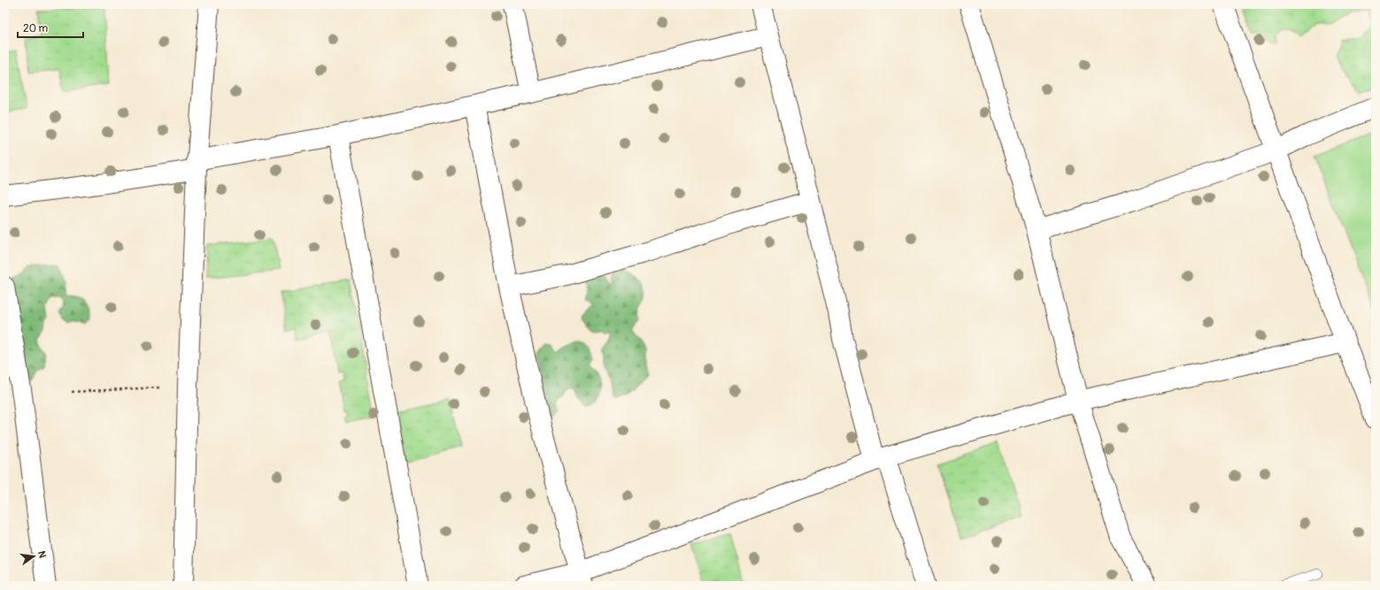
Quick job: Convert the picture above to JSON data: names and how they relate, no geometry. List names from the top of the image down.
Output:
{
  "scale_bar": "20 m",
  "north": "right"
}
